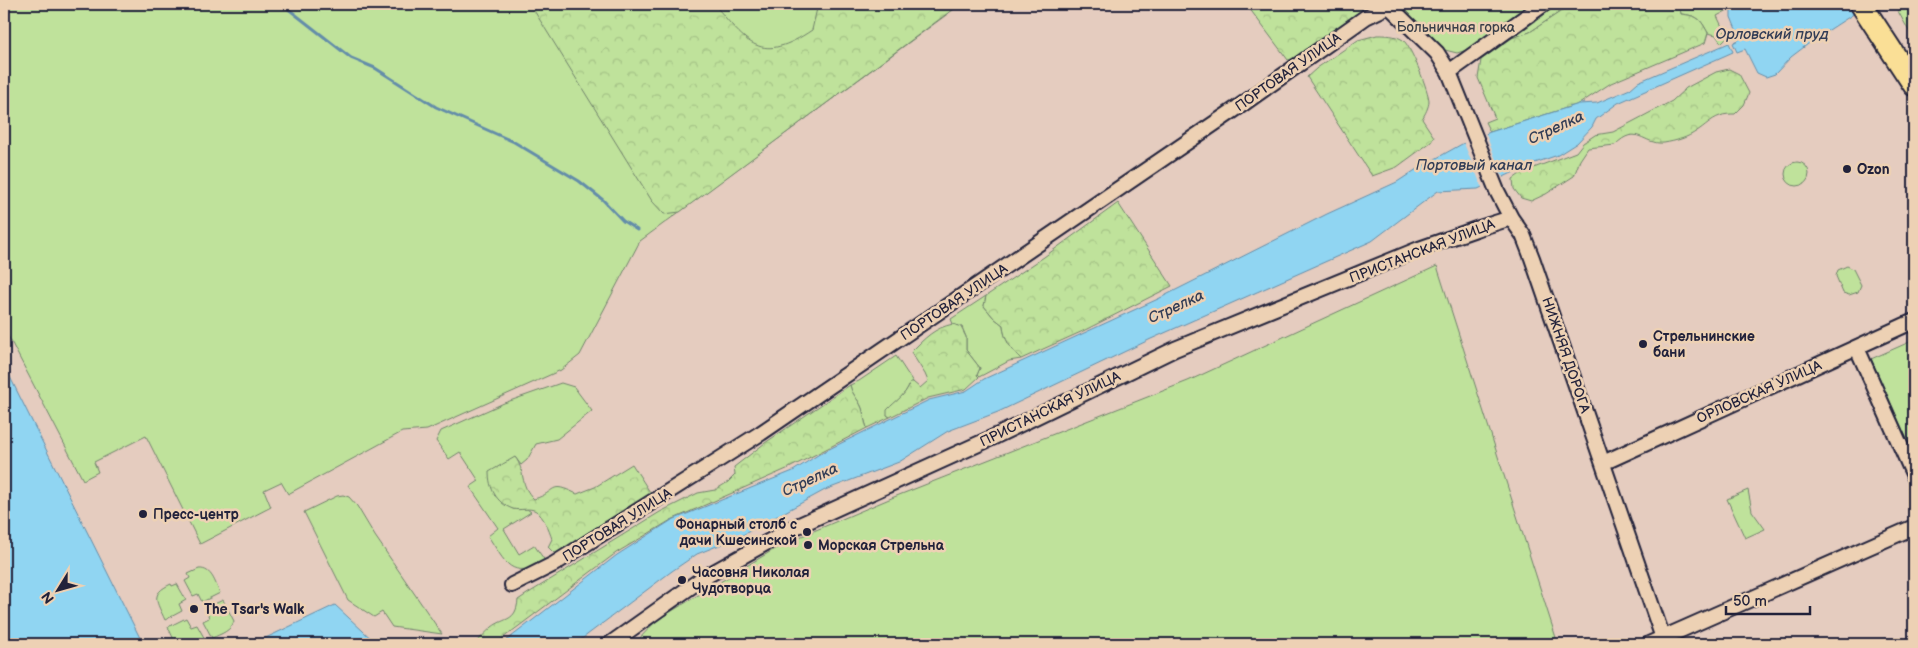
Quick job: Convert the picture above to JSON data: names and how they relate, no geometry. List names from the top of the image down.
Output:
{
  "streets": {
    "street": [
      "ПОРТОВАЯ УЛИЦА",
      "ПРИСТАНСКАЯ УЛИЦА",
      "НИЖНЯЯ ДОРОГА",
      "ОРЛОВСКАЯ УЛИЦА"
    ]
  },
  "crossings": [
    ["ПОРТОВАЯ УЛИЦА", "НИЖНЯЯ ДОРОГА"],
    ["ПРИСТАНСКАЯ УЛИЦА", "НИЖНЯЯ ДОРОГА"],
    ["НИЖНЯЯ ДОРОГА", "ОРЛОВСКАЯ УЛИЦА"]
  ],
  "water": ["Орловский пруд", "Стрелка", "Портовый канал"],
  "parks": ["Больничная горка"],
  "places": [
    "Ozon",
    "Стрельнинские бани",
    "Пресс-центр",
    "Фонарный столб с дачи Кшесинской",
    "Морская Стрельна",
    "Часовня Николая Чудотворца",
    "The Tsar's Walk"
  ],
  "scale_bar": "50 m",
  "north": "bottom left"
}
